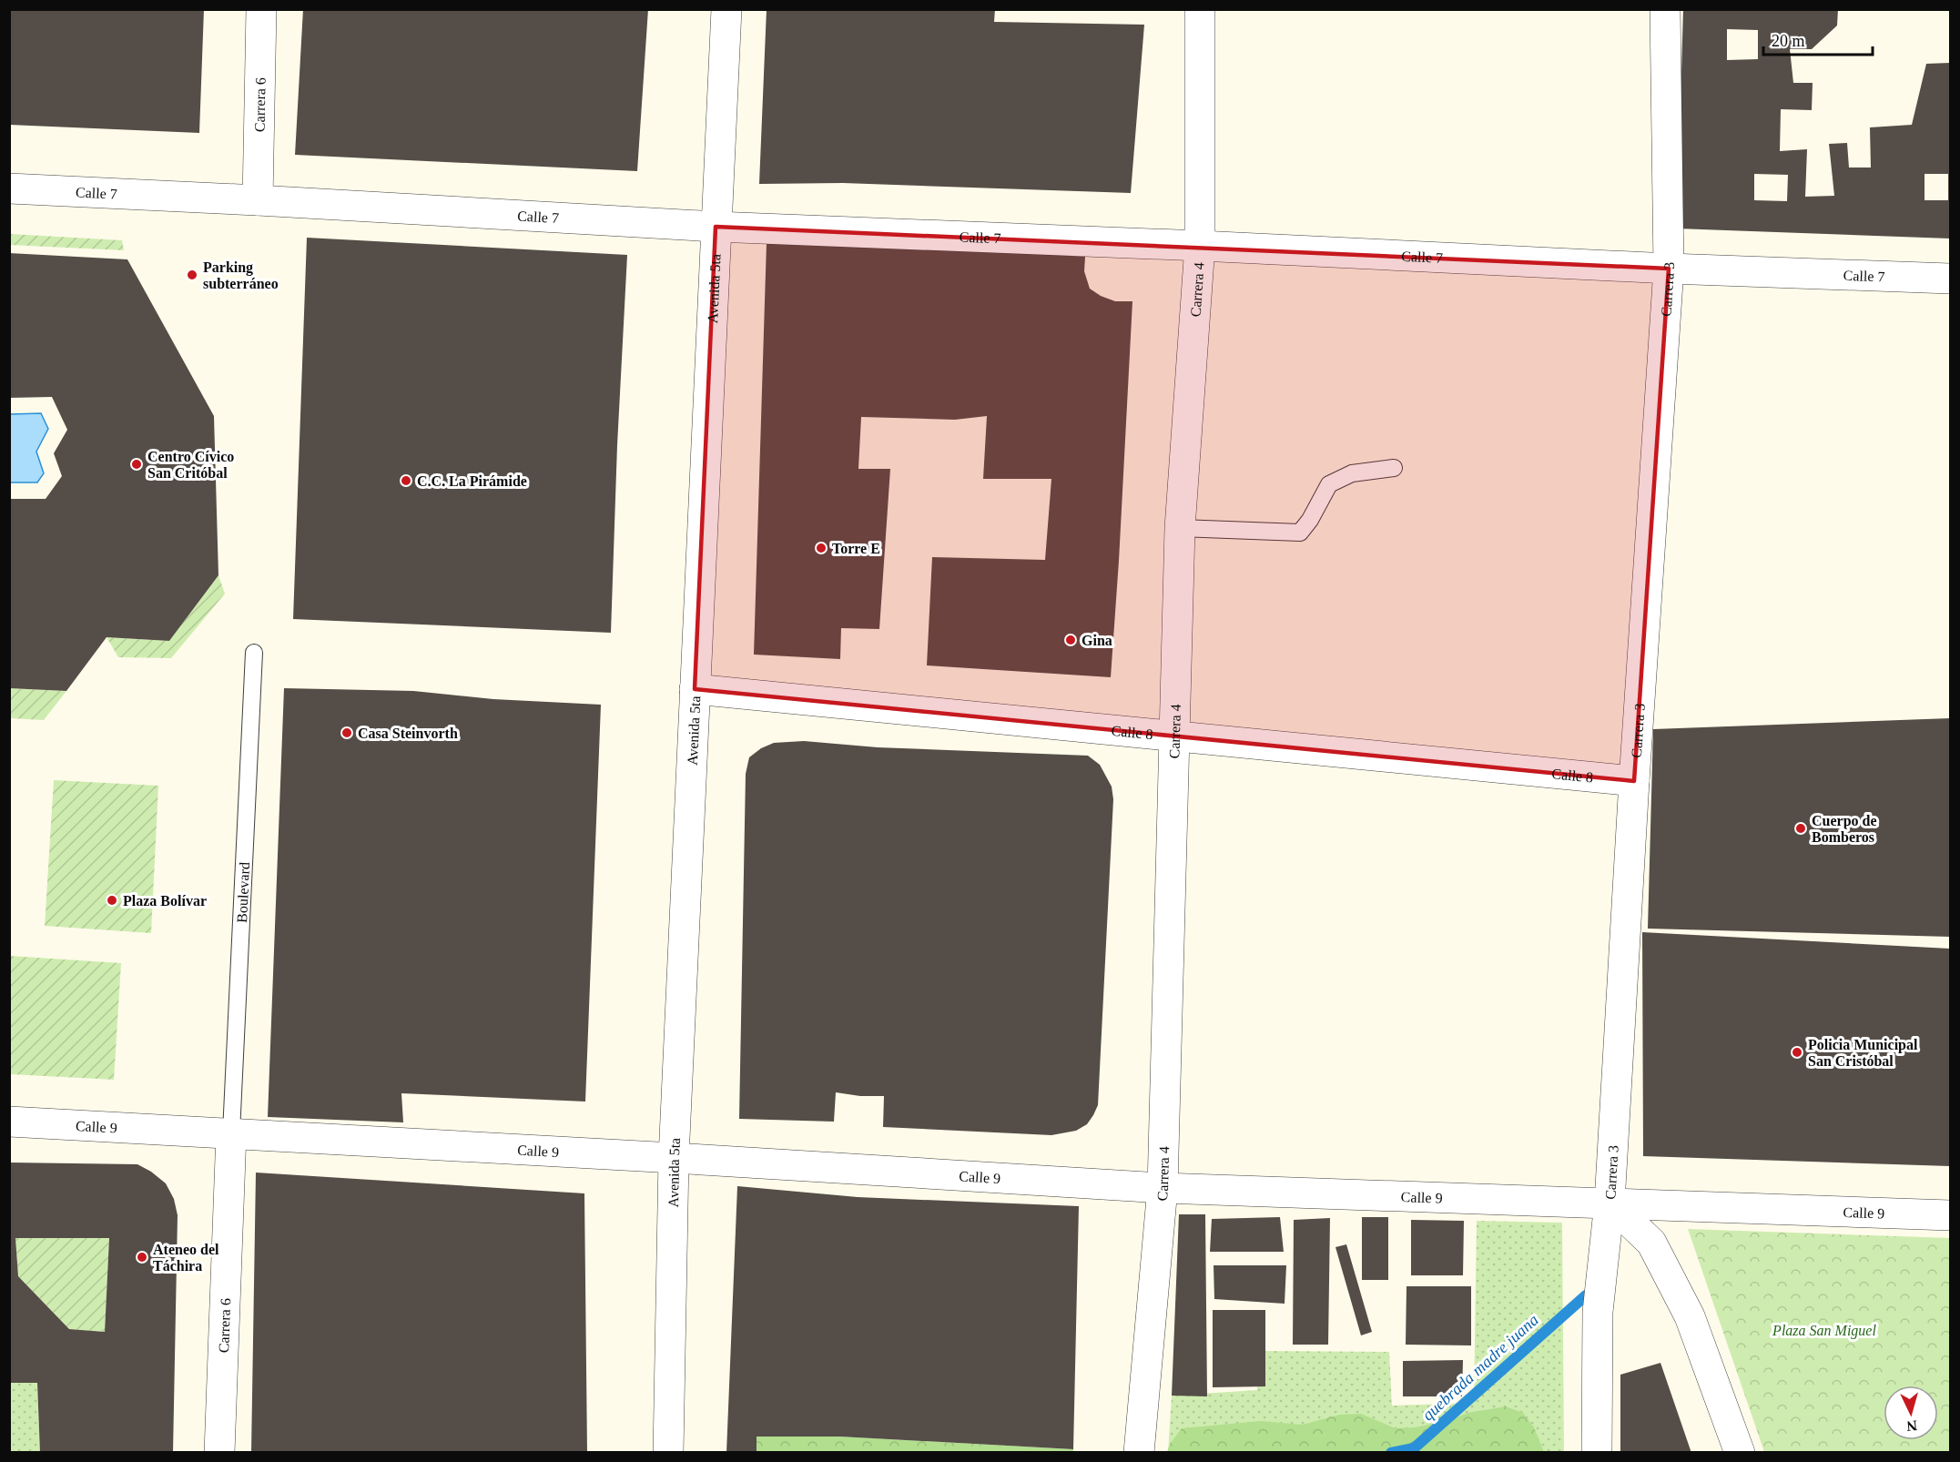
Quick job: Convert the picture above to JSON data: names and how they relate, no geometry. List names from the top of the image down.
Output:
{
  "streets": {
    "street": [
      "Carrera 6",
      "Calle 7",
      "Avenida 5ta",
      "Carrera 4",
      "Carrera 3",
      "Calle 8",
      "Calle 9"
    ],
    "lane": ["Boulevard"]
  },
  "crossings": [
    ["Carrera 6", "Calle 7"],
    ["Carrera 6", "Boulevard"],
    ["Carrera 6", "Calle 9"],
    ["Calle 7", "Avenida 5ta"],
    ["Calle 7", "Carrera 4"],
    ["Calle 7", "Carrera 3"],
    ["Avenida 5ta", "Calle 8"],
    ["Avenida 5ta", "Calle 9"],
    ["Carrera 4", "Calle 8"],
    ["Carrera 4", "Calle 9"],
    ["Carrera 3", "Calle 8"],
    ["Carrera 3", "Calle 9"],
    ["Boulevard", "Calle 9"]
  ],
  "water": ["quebrada madre juana"],
  "parks": ["Plaza San Miguel"],
  "places": [
    "Parking subterráneo",
    "Centro Cívico San Critóbal",
    "C.C. La Pirámide",
    "Torre E",
    "Gina",
    "Casa Steinvorth",
    "Cuerpo de Bomberos",
    "Plaza Bolívar",
    "Policia Municipal San Cristóbal",
    "Ateneo del Táchira"
  ],
  "scale_bar": "20 m",
  "north": "bottom"
}
